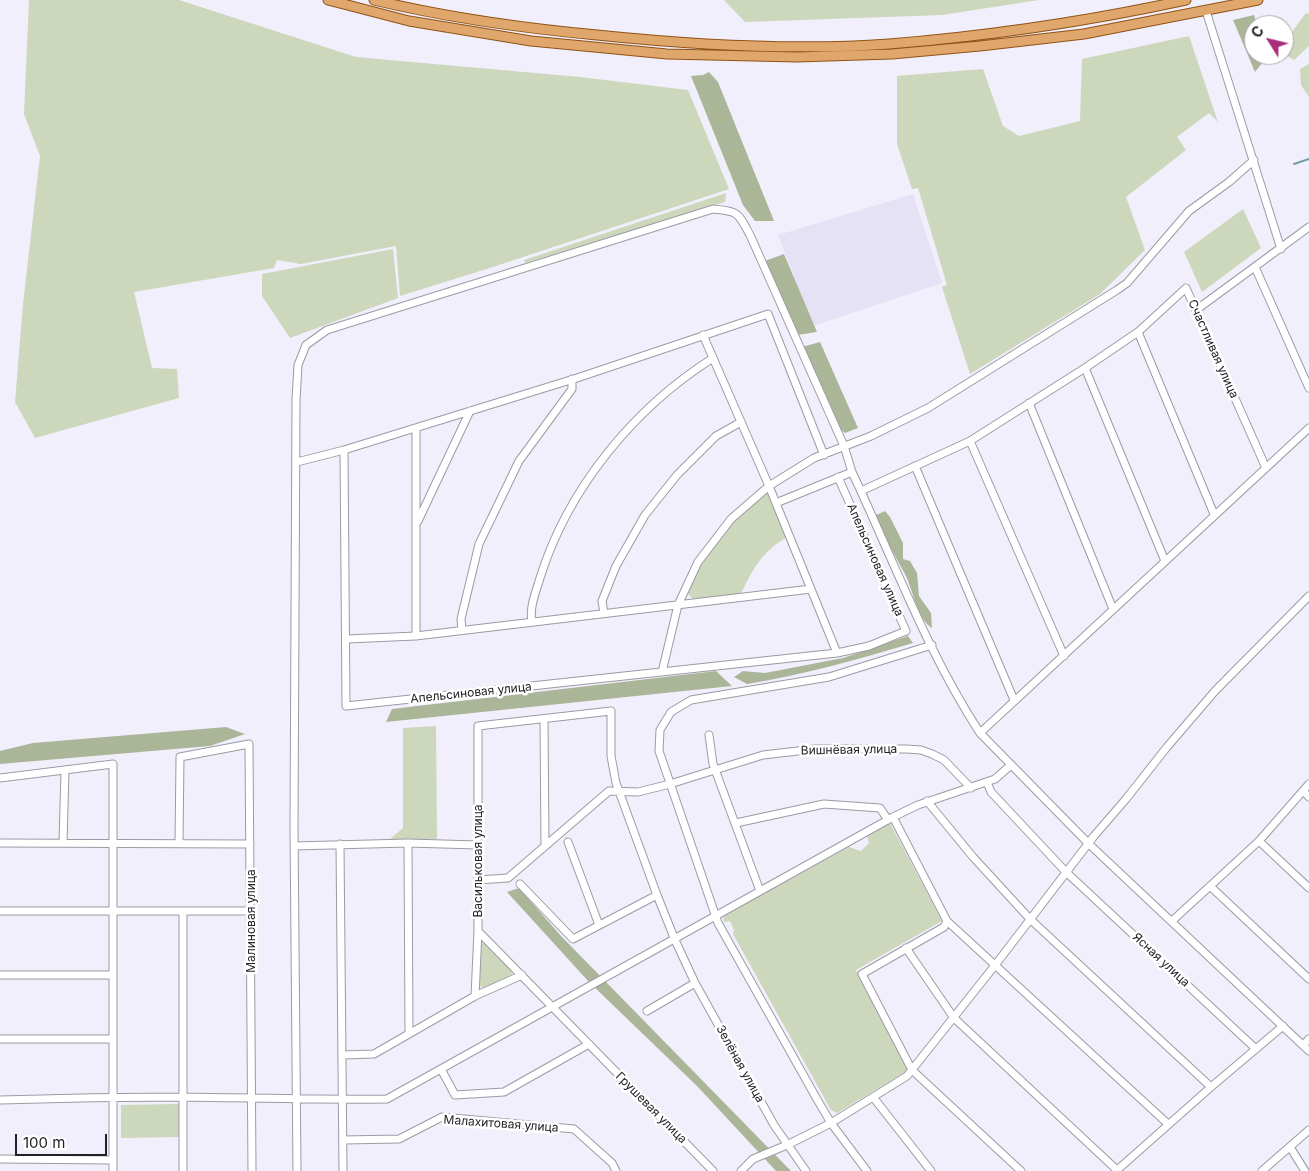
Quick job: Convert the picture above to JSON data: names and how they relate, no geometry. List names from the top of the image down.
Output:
{
  "streets": {
    "street": [
      "Счастливая улица",
      "Апельсиновая улица",
      "Вишнёвая улица",
      "Васильковая улица",
      "Малиновая улица",
      "Ясная улица",
      "Зелёная улица",
      "Грушевая улица",
      "Малахитовая улица"
    ]
  },
  "crossings": [
    ["Вишнёвая улица", "Зелёная улица"],
    ["Васильковая улица", "Грушевая улица"]
  ],
  "scale_bar": "100 m",
  "north": "top left"
}
